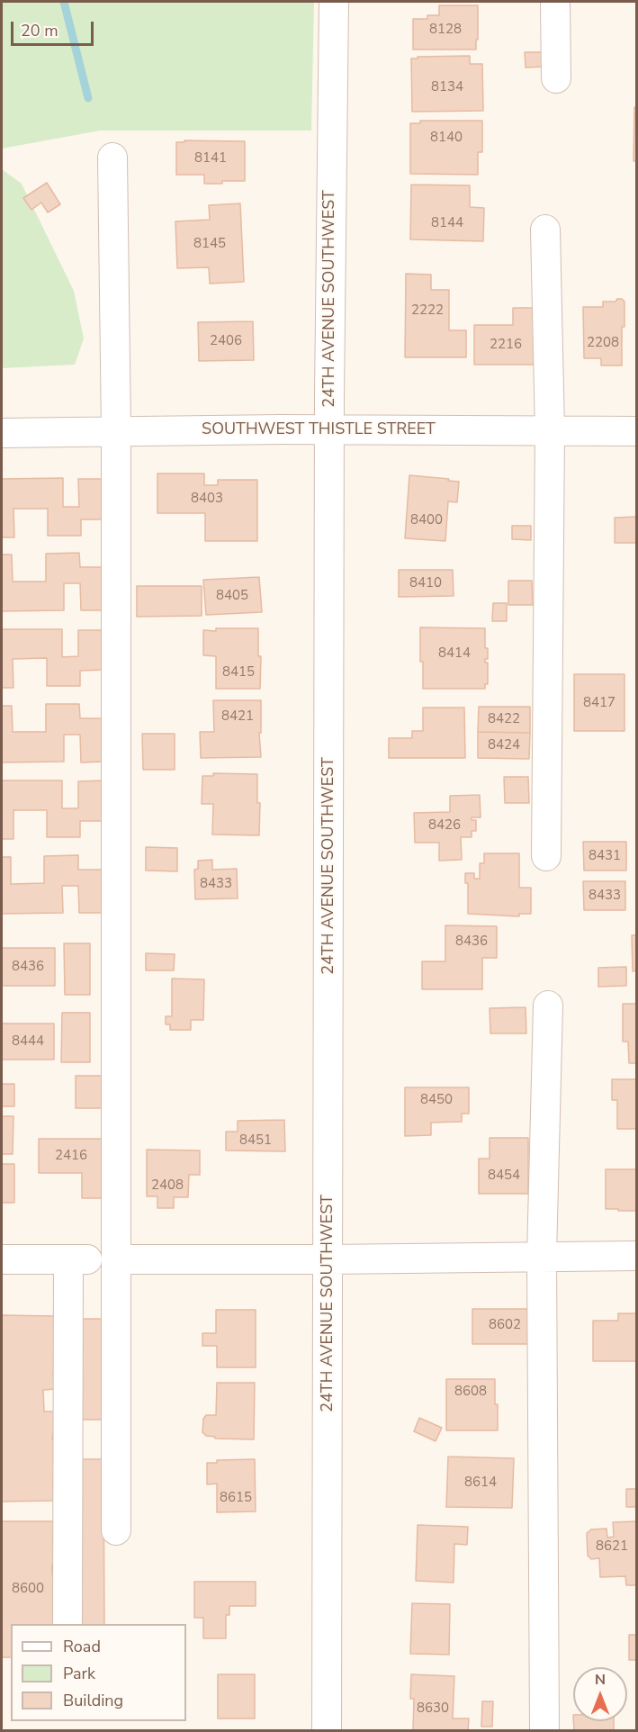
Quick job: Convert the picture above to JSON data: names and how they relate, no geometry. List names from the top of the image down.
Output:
{
  "streets": {
    "street": ["24TH AVENUE SOUTHWEST", "SOUTHWEST THISTLE STREET"]
  },
  "crossings": [
    ["24TH AVENUE SOUTHWEST", "SOUTHWEST THISTLE STREET"]
  ],
  "house_numbers": [
    "8128",
    "8134",
    "8140",
    "8141",
    "8144",
    "8145",
    "2222",
    "2406",
    "2208",
    "2216",
    "8403",
    "8400",
    "8410",
    "8405",
    "8414",
    "8415",
    "8417",
    "8421",
    "8422",
    "8424",
    "8426",
    "8431",
    "8433",
    "8433",
    "8436",
    "8436",
    "8444",
    "8450",
    "8451",
    "2416",
    "8454",
    "2408",
    "8602",
    "8608",
    "8614",
    "8615",
    "8621",
    "8600",
    "8630"
  ],
  "legend": ["Road", "Park", "Building"],
  "scale_bar": "20 m",
  "north": "top"
}
